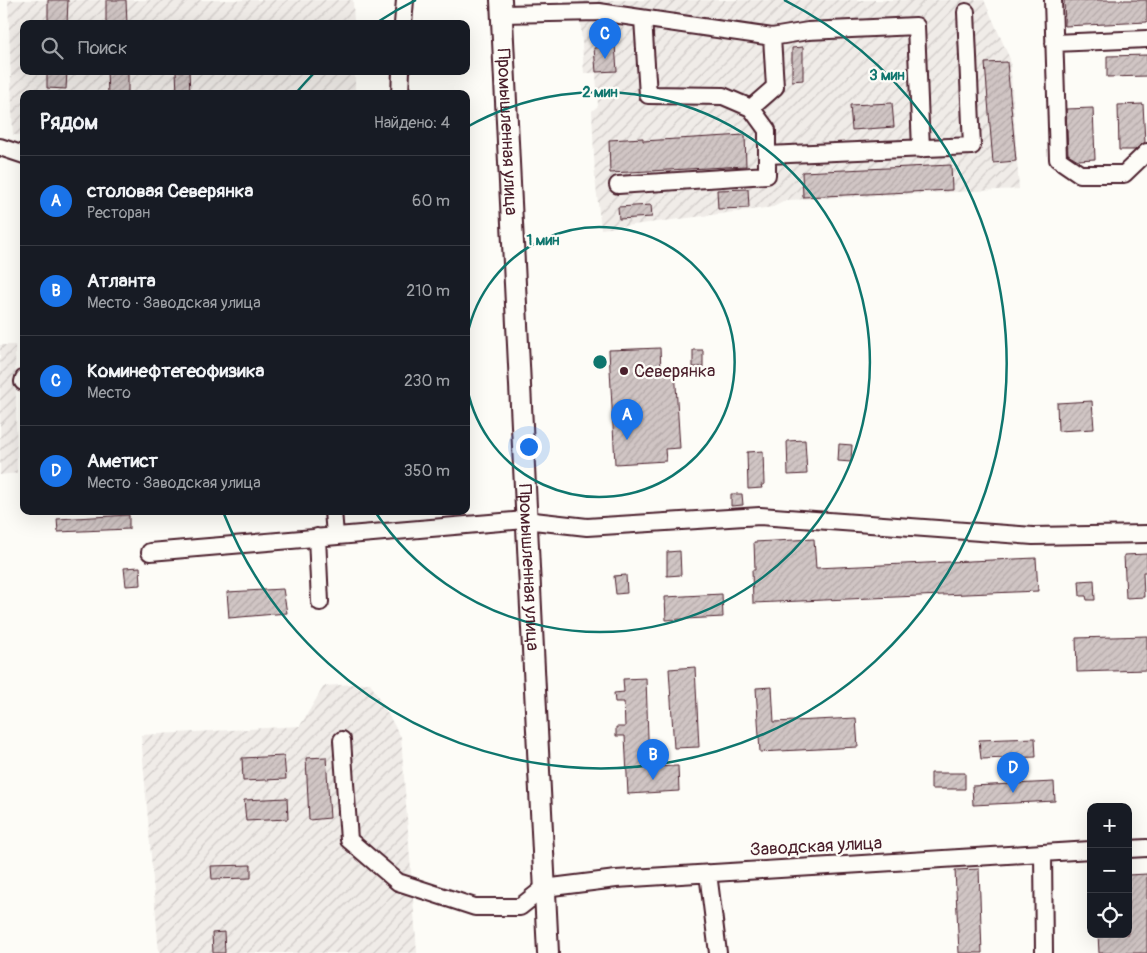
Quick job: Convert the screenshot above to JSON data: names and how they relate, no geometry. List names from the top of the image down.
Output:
{
  "streets": {
    "main road": ["Промышленная улица"],
    "street": ["Заводская улица"]
  },
  "crossings": [
    ["Промышленная улица", "Заводская улица"]
  ],
  "places": ["Северянка"],
  "page": {
    "pins": [
      "C",
      "A",
      "B",
      "D"
    ],
    "search": "Поиск",
    "heading": ["Рядом", "Найдено: 4"],
    "list": [
      {
        "mark": "A",
        "name": "столовая Северянка",
        "note": "Ресторан",
        "value": "60 m"
      },
      {
        "mark": "B",
        "name": "Атланта",
        "note": "Место · Заводская улица",
        "value": "210 m"
      },
      {
        "mark": "C",
        "name": "Коминефтегеофизика",
        "note": "Место",
        "value": "230 m"
      },
      {
        "mark": "D",
        "name": "Аметист",
        "note": "Место · Заводская улица",
        "value": "350 m"
      }
    ],
    "map_buttons": ["+", "−"]
  },
  "rings": ["3 мин", "2 мин", "1 мин"]
}
